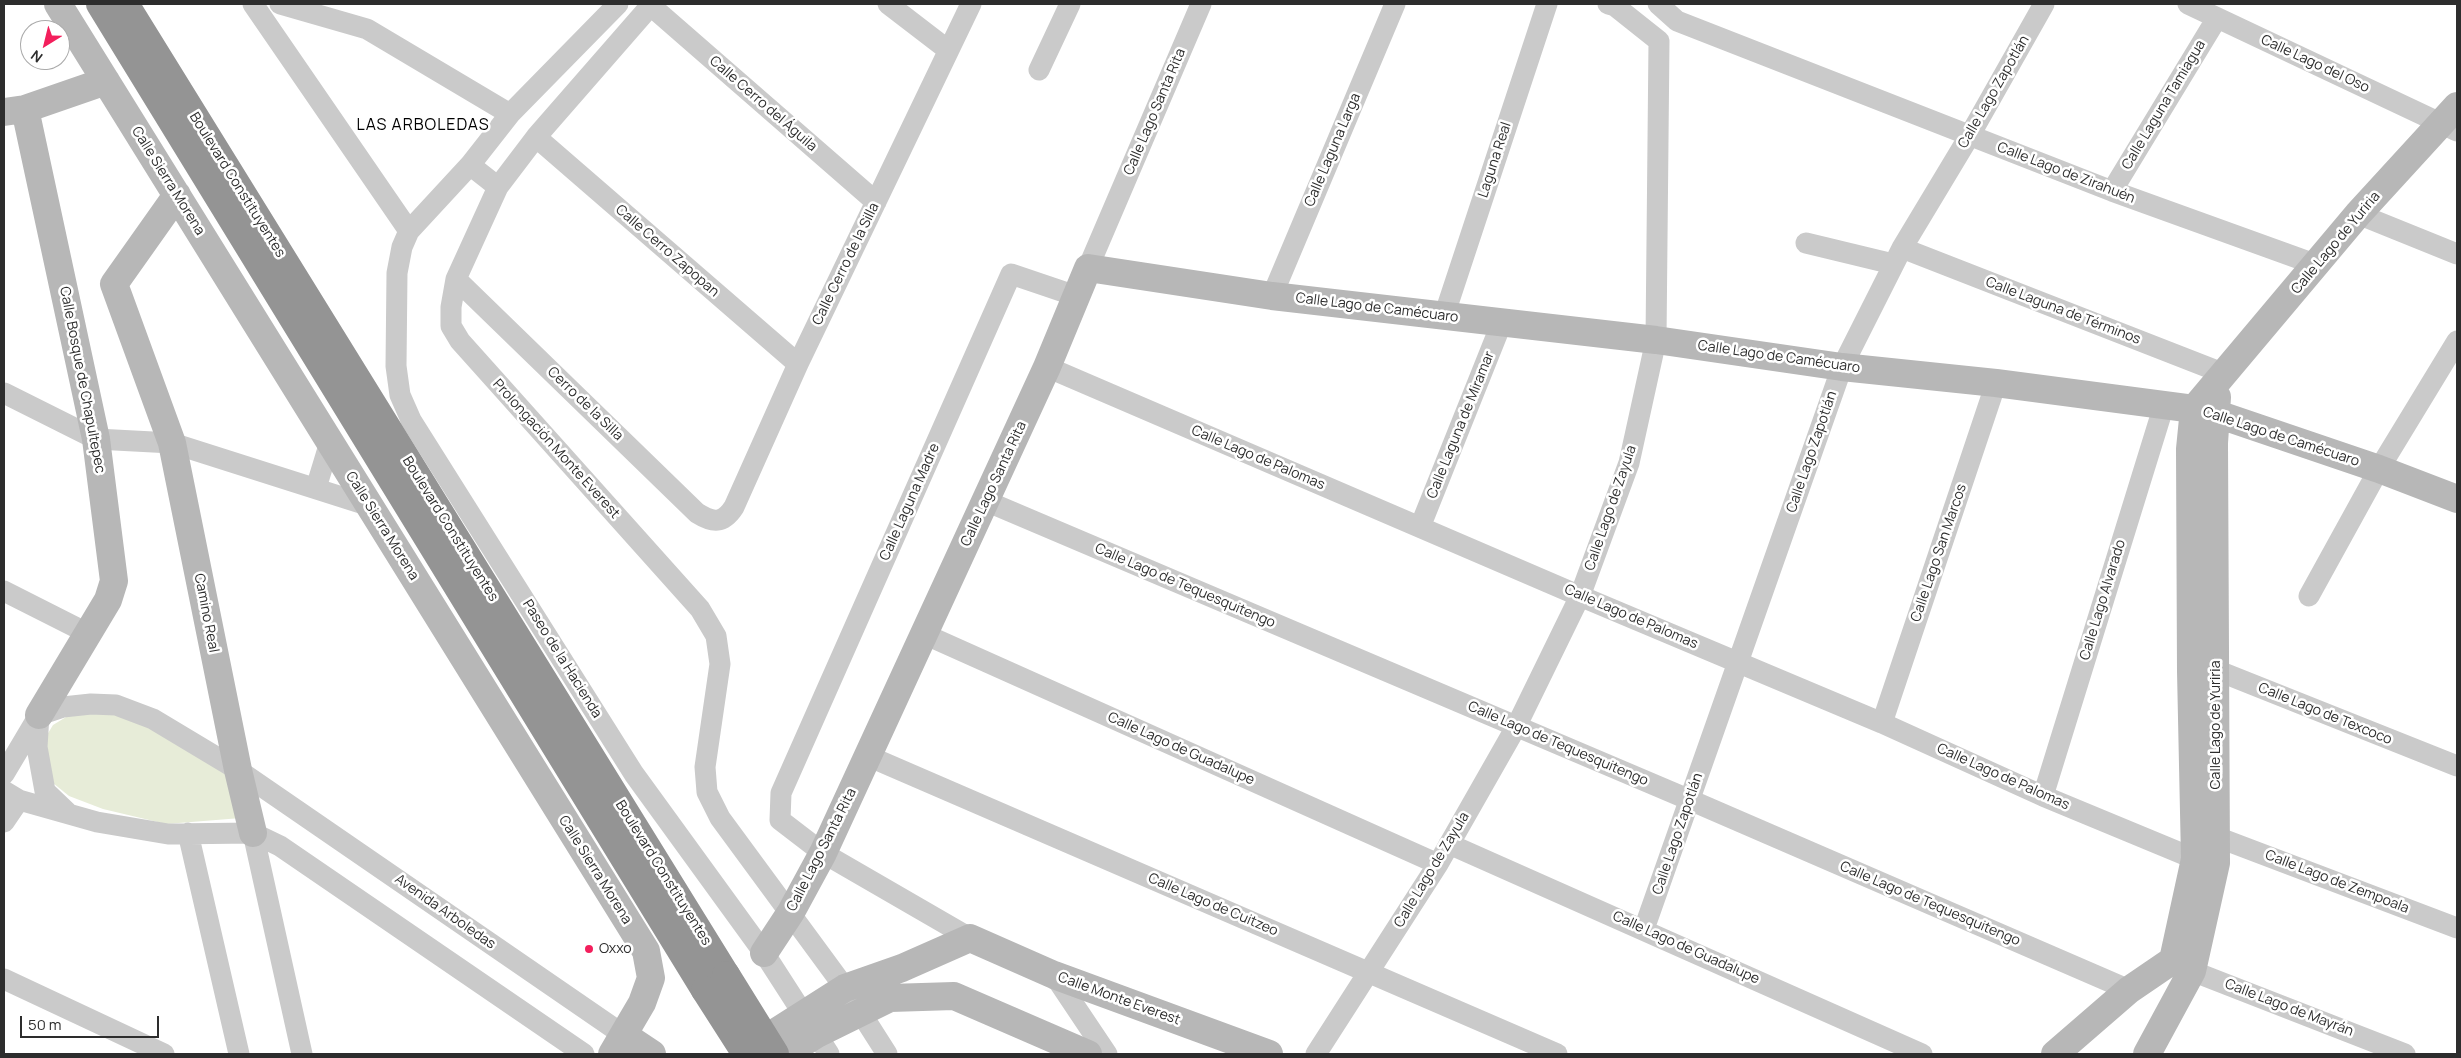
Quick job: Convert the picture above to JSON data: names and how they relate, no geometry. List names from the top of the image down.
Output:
{
  "streets": {
    "highway": ["Boulevard Constituyentes"],
    "street": [
      "Calle Lago del Oso",
      "Calle Lago Zapotlán",
      "Calle Cerro del Águila",
      "Calle Laguna Tamiagua",
      "Calle Lago Santa Rita",
      "Calle Laguna Larga",
      "Laguna Real",
      "Calle Lago de Zirahuén",
      "Calle Sierra Morena",
      "Calle Lago de Yuriria",
      "Calle Cerro Zapopan",
      "Calle Cerro de la Silla",
      "Calle Lago de Camécuaro",
      "Calle Laguna de Términos",
      "Calle Bosque de Chapultepec",
      "Cerro de la Silla",
      "Calle Laguna de Miramar",
      "Prolongación Monte Everest",
      "Calle Lago de Palomas",
      "Calle Laguna Madre",
      "Calle Lago de Zayula",
      "Calle Lago San Marcos",
      "Calle Lago de Tequesquitengo",
      "Calle Lago Alvarado",
      "Camino Real",
      "Paseo de la Hacienda",
      "Calle Lago de Texcoco",
      "Calle Lago de Guadalupe",
      "Calle Lago de Zempoala",
      "Calle Lago de Cuitzeo",
      "Avenida Arboledas",
      "Calle Monte Everest",
      "Calle Lago de Mayrán"
    ]
  },
  "crossings": [
    ["Calle Lago del Oso", "Calle Laguna Tamiagua"],
    ["Calle Lago del Oso", "Calle Lago de Yuriria"],
    ["Calle Lago Zapotlán", "Calle Lago de Zirahuén"],
    ["Calle Lago Zapotlán", "Calle Lago de Camécuaro"],
    ["Calle Lago Zapotlán", "Calle Laguna de Términos"],
    ["Calle Lago Zapotlán", "Calle Lago de Palomas"],
    ["Calle Lago Zapotlán", "Calle Lago de Tequesquitengo"],
    ["Calle Lago Zapotlán", "Calle Lago de Guadalupe"],
    ["Calle Cerro del Águila", "Calle Cerro de la Silla"],
    ["Calle Cerro del Águila", "Prolongación Monte Everest"],
    ["Calle Laguna Tamiagua", "Calle Lago de Zirahuén"],
    ["Calle Lago Santa Rita", "Calle Lago de Camécuaro"],
    ["Calle Lago Santa Rita", "Prolongación Monte Everest"],
    ["Calle Lago Santa Rita", "Calle Lago de Palomas"],
    ["Calle Lago Santa Rita", "Calle Laguna Madre"],
    ["Calle Lago Santa Rita", "Calle Lago de Tequesquitengo"],
    ["Calle Lago Santa Rita", "Paseo de la Hacienda"],
    ["Calle Lago Santa Rita", "Calle Lago de Guadalupe"],
    ["Calle Lago Santa Rita", "Calle Lago de Cuitzeo"],
    ["Calle Lago Santa Rita", "Calle Monte Everest"],
    ["Calle Laguna Larga", "Calle Lago de Camécuaro"],
    ["Laguna Real", "Calle Lago de Camécuaro"],
    ["Calle Lago de Zirahuén", "Calle Lago de Yuriria"],
    ["Calle Sierra Morena", "Camino Real"],
    ["Calle Sierra Morena", "Avenida Arboledas"],
    ["Calle Lago de Yuriria", "Calle Lago de Camécuaro"],
    ["Calle Lago de Yuriria", "Calle Laguna de Términos"],
    ["Calle Lago de Yuriria", "Calle Lago de Palomas"],
    ["Calle Lago de Yuriria", "Calle Lago de Texcoco"],
    ["Calle Lago de Yuriria", "Calle Lago de Zempoala"],
    ["Calle Lago de Yuriria", "Calle Lago de Mayrán"],
    ["Calle Cerro Zapopan", "Calle Cerro de la Silla"],
    ["Calle Cerro Zapopan", "Prolongación Monte Everest"],
    ["Calle Cerro de la Silla", "Cerro de la Silla"],
    ["Calle Lago de Camécuaro", "Calle Laguna de Miramar"],
    ["Calle Lago de Camécuaro", "Calle Lago de Zayula"],
    ["Calle Lago de Camécuaro", "Calle Lago San Marcos"],
    ["Calle Lago de Camécuaro", "Calle Lago Alvarado"],
    ["Calle Bosque de Chapultepec", "Avenida Arboledas"],
    ["Cerro de la Silla", "Prolongación Monte Everest"],
    ["Calle Laguna de Miramar", "Calle Lago de Palomas"],
    ["Calle Lago de Palomas", "Calle Lago de Zayula"],
    ["Calle Lago de Palomas", "Calle Lago San Marcos"],
    ["Calle Lago de Palomas", "Calle Lago Alvarado"],
    ["Calle Lago de Palomas", "Calle Lago de Zempoala"],
    ["Calle Laguna Madre", "Calle Monte Everest"],
    ["Calle Lago de Zayula", "Calle Lago de Tequesquitengo"],
    ["Calle Lago de Zayula", "Calle Lago de Guadalupe"],
    ["Calle Lago de Zayula", "Calle Lago de Cuitzeo"],
    ["Camino Real", "Avenida Arboledas"]
  ],
  "districts": ["LAS ARBOLEDAS"],
  "places": ["Oxxo"],
  "scale_bar": "50 m",
  "north": "bottom left"
}
